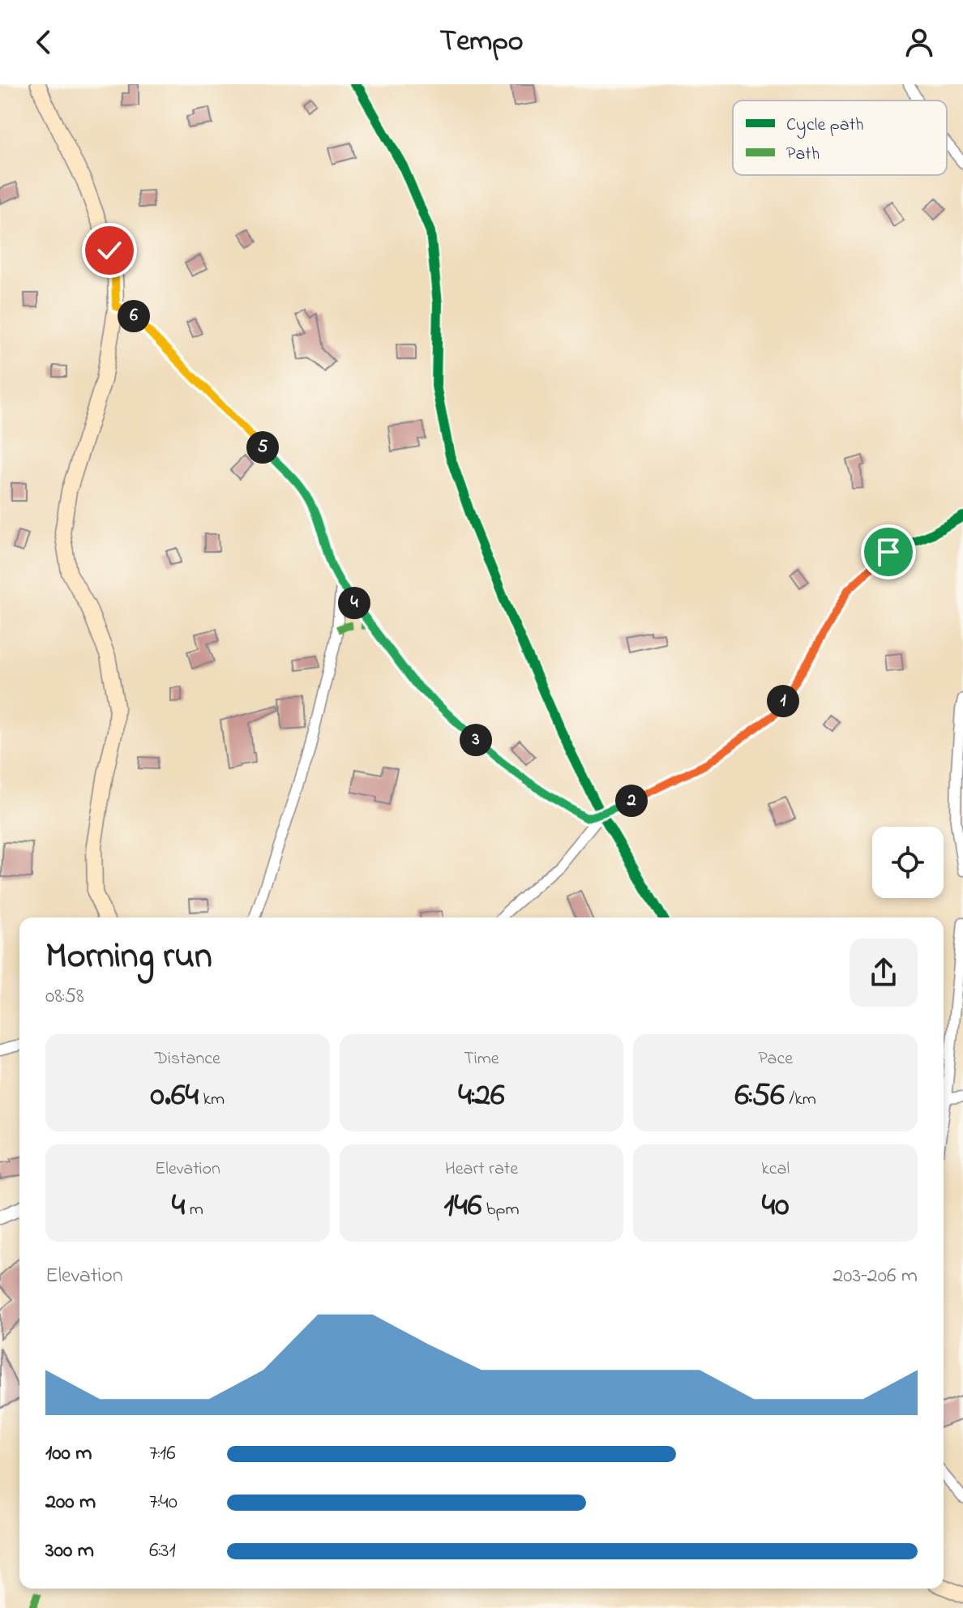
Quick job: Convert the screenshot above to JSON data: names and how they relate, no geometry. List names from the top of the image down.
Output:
{
  "legend": ["Cycle path", "Path"],
  "page": {
    "header": "Tempo",
    "pins": [
      "6",
      "5",
      "4",
      "1",
      "3",
      "2"
    ],
    "heading": ["Morning run", "08:58"],
    "stats": [
      ["Distance", "0.64 km"],
      ["Time", "4:26"],
      ["Pace", "6:56 /km"],
      ["Elevation", "4 m"],
      ["Heart rate", "146 bpm"],
      ["kcal", "40"]
    ],
    "chart": ["Elevation", "203–206 m"],
    "list": [
      {
        "name": "100 m",
        "note": "7:16"
      },
      {
        "name": "200 m",
        "note": "7:40"
      },
      {
        "name": "300 m",
        "note": "6:31"
      }
    ]
  }
}
